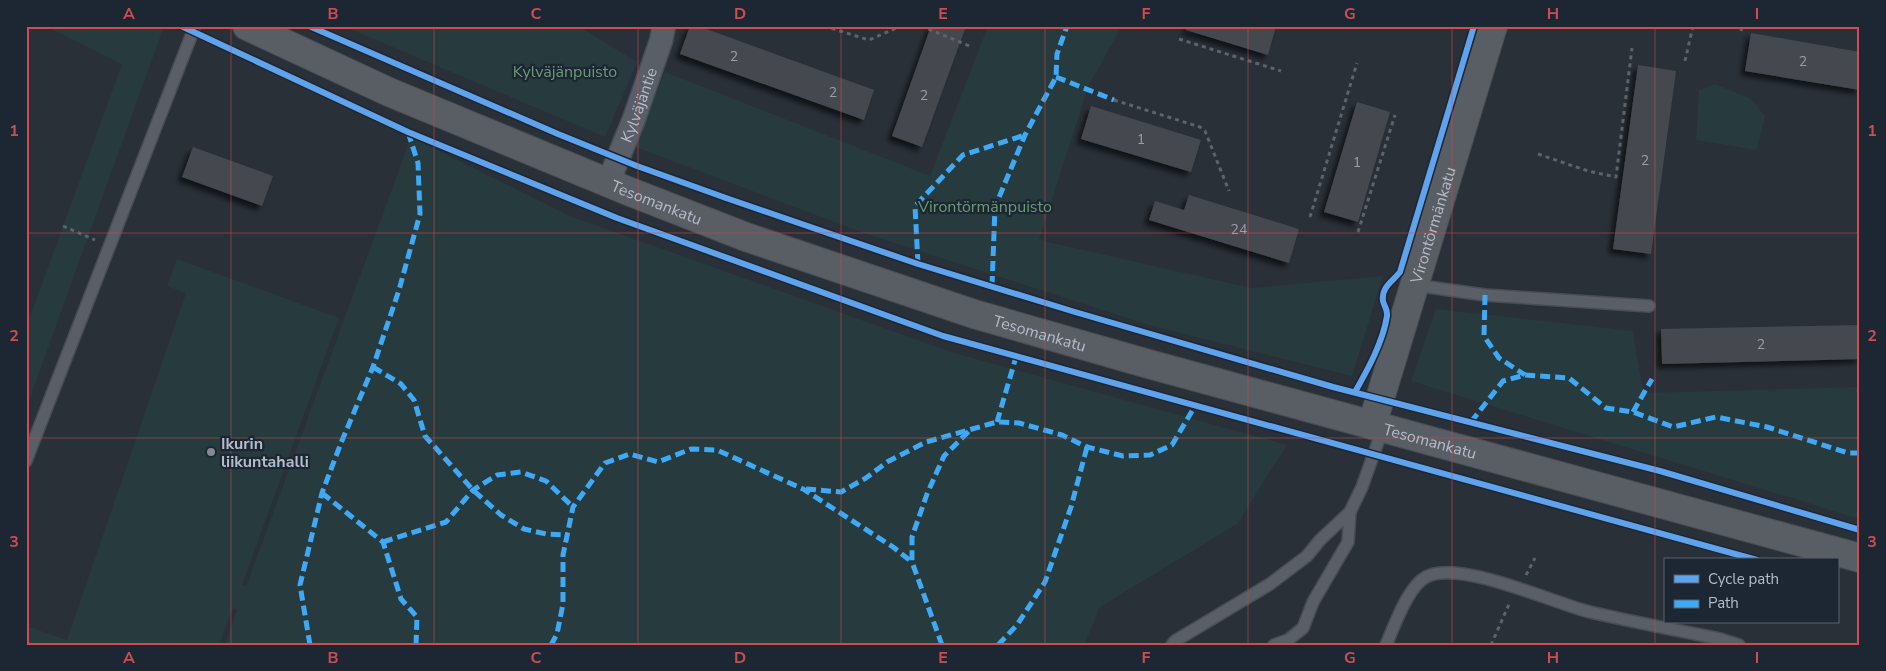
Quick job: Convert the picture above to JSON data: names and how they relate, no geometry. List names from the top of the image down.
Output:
{
  "streets": {
    "main road": ["Tesomankatu", "Virontörmänkatu"],
    "street": ["Kylväjäntie"]
  },
  "crossings": [
    ["Kylväjäntie", "Tesomankatu"],
    ["Tesomankatu", "Virontörmänkatu"]
  ],
  "parks": ["Kylväjänpuisto", "Virontörmänpuisto"],
  "places": ["Ikurin liikuntahalli"],
  "house_numbers": [
    "2",
    "2",
    "2",
    "2",
    "1",
    "2",
    "1",
    "24",
    "2"
  ],
  "legend": ["Cycle path", "Path"],
  "grid": {
    "columns": [
      "A",
      "B",
      "C",
      "D",
      "E",
      "F",
      "G",
      "H",
      "I"
    ],
    "rows": ["1", "2", "3"]
  }
}
